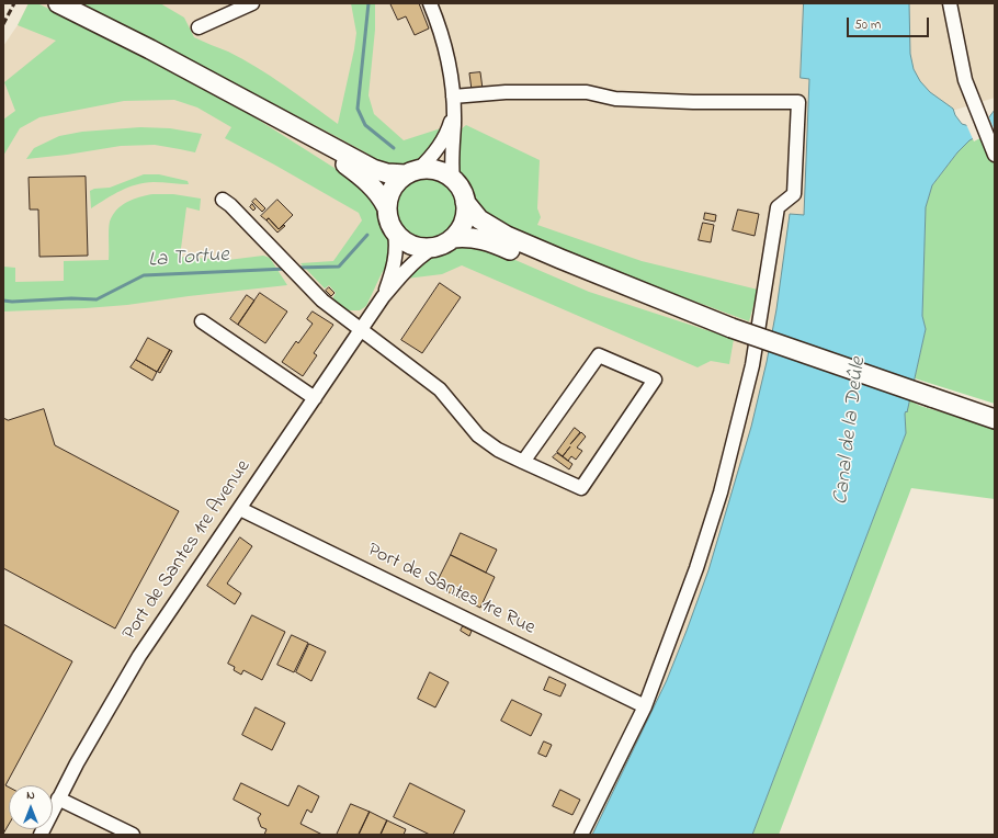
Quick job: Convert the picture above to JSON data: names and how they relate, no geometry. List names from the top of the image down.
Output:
{
  "streets": {
    "street": ["Port de Santes 1re Avenue", "Port de Santes 1re Rue"]
  },
  "crossings": [
    ["Port de Santes 1re Avenue", "Port de Santes 1re Rue"]
  ],
  "water": ["La Tortue", "Canal de la Deûle"],
  "scale_bar": "50 m",
  "north": "top"
}
